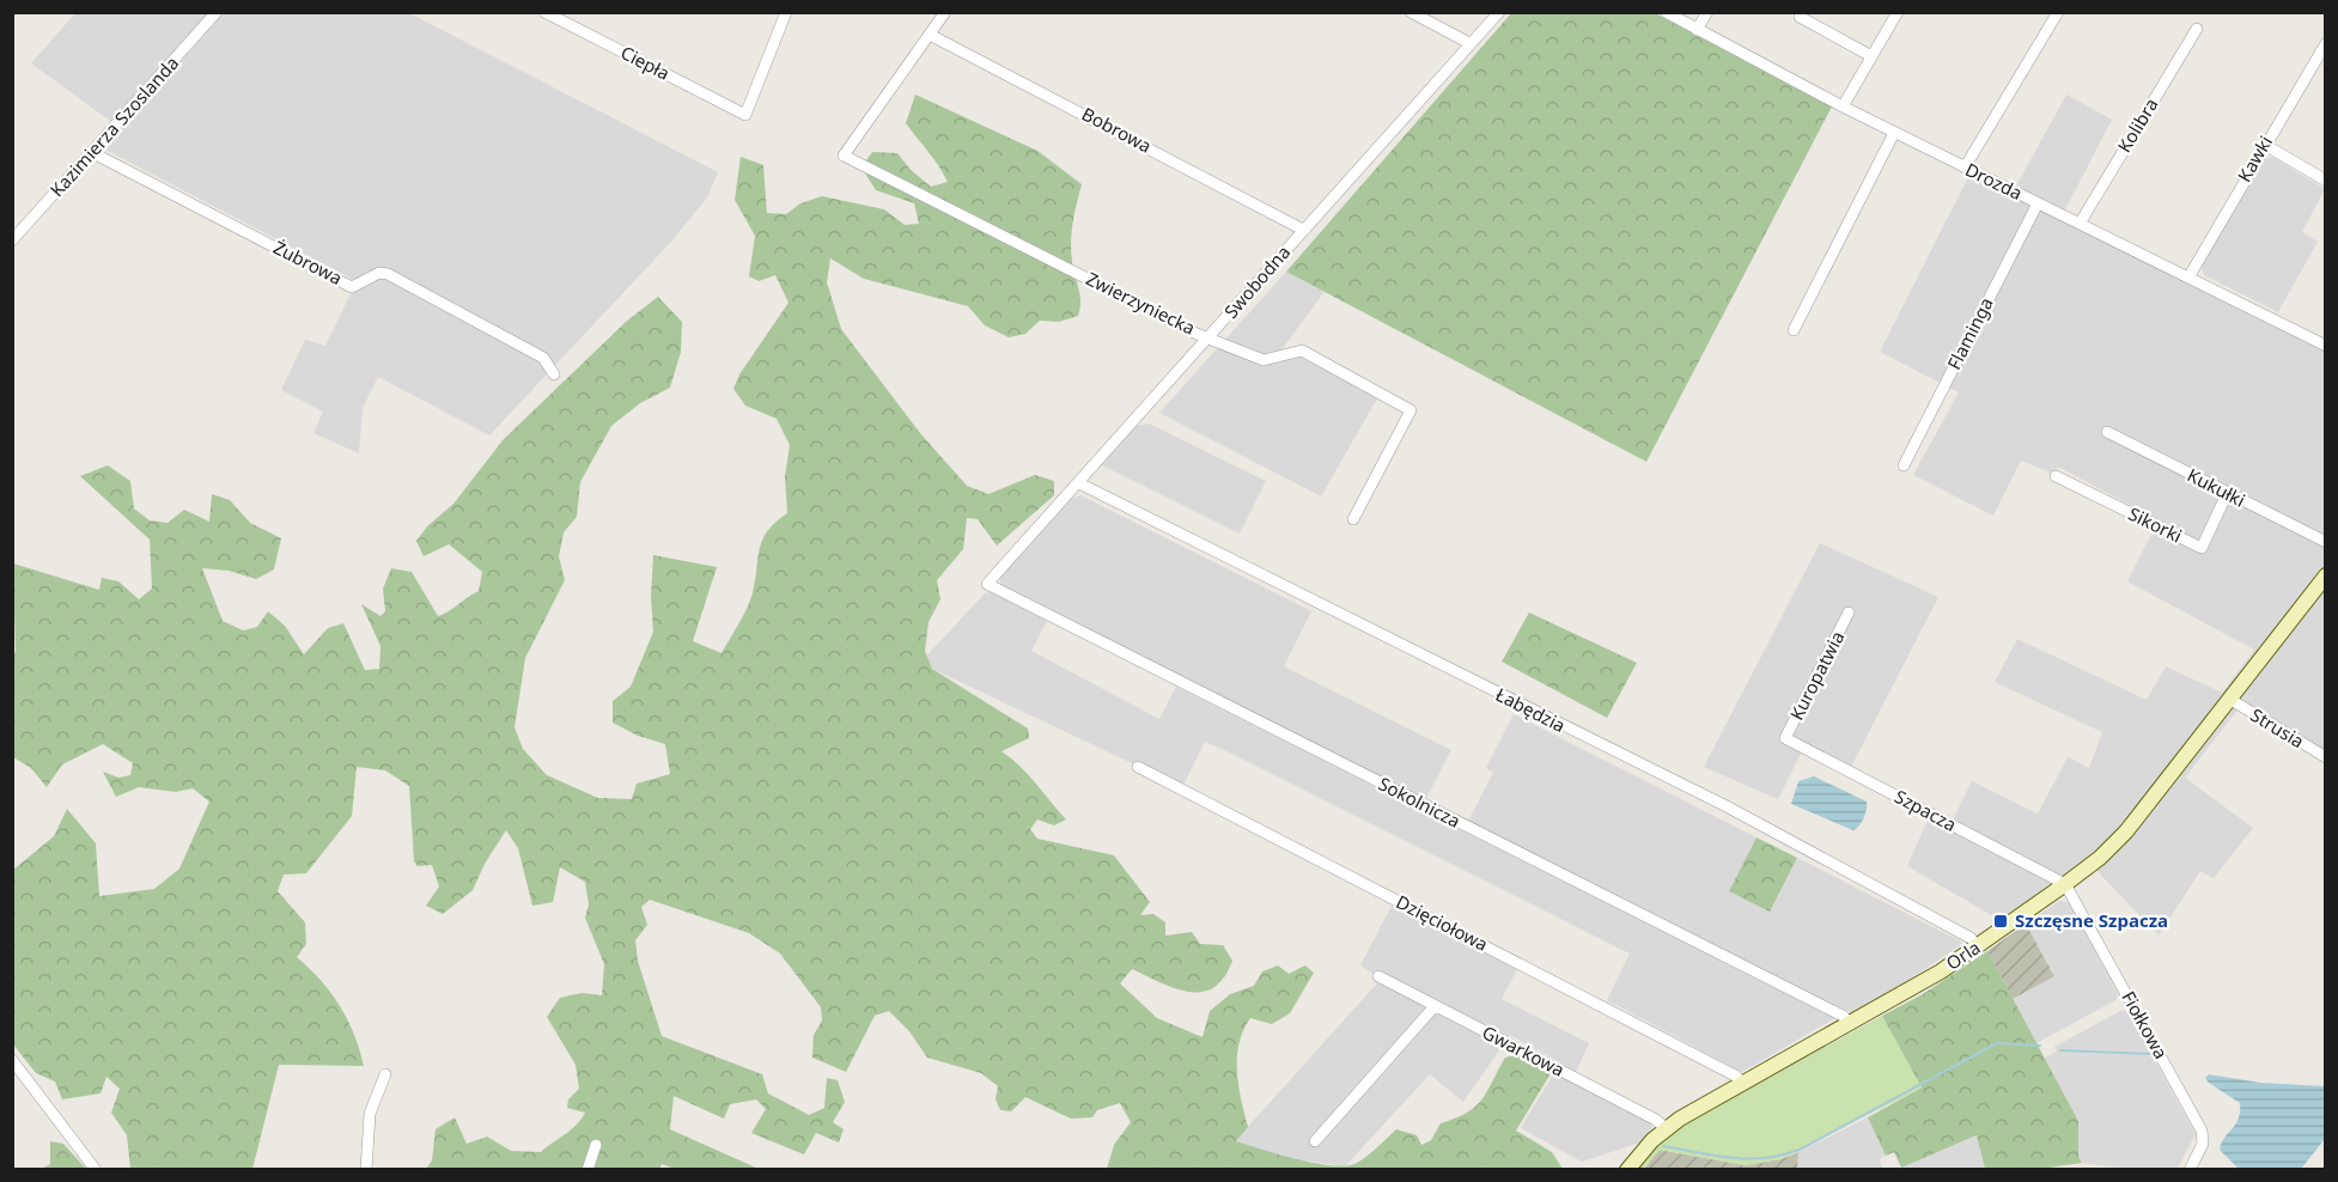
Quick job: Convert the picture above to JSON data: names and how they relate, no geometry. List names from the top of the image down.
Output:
{
  "streets": {
    "street": [
      "Ciepła",
      "Kolibra",
      "Kazimierza Szoslanda",
      "Bobrowa",
      "Kawki",
      "Drozda",
      "Żubrowa",
      "Swobodna",
      "Zwierzyniecka",
      "Flaminga",
      "Kukułki",
      "Sikorki",
      "Kuropatwia",
      "Łabędzia",
      "Strusia",
      "Sokolnicza",
      "Szpacza",
      "Dzięciołowa",
      "Orla",
      "Fiołkowa",
      "Gwarkowa"
    ]
  },
  "crossings": [
    ["Kolibra", "Drozda"],
    ["Kazimierza Szoslanda", "Żubrowa"],
    ["Bobrowa", "Swobodna"],
    ["Bobrowa", "Zwierzyniecka"],
    ["Kawki", "Drozda"],
    ["Drozda", "Flaminga"],
    ["Swobodna", "Zwierzyniecka"],
    ["Swobodna", "Łabędzia"],
    ["Swobodna", "Sokolnicza"],
    ["Kukułki", "Sikorki"],
    ["Kuropatwia", "Szpacza"],
    ["Łabędzia", "Orla"],
    ["Strusia", "Orla"],
    ["Sokolnicza", "Orla"],
    ["Szpacza", "Orla"],
    ["Szpacza", "Fiołkowa"],
    ["Dzięciołowa", "Orla"],
    ["Orla", "Fiołkowa"],
    ["Orla", "Gwarkowa"]
  ],
  "places": {
    "transit": ["Szczęsne Szpacza"]
  }
}
